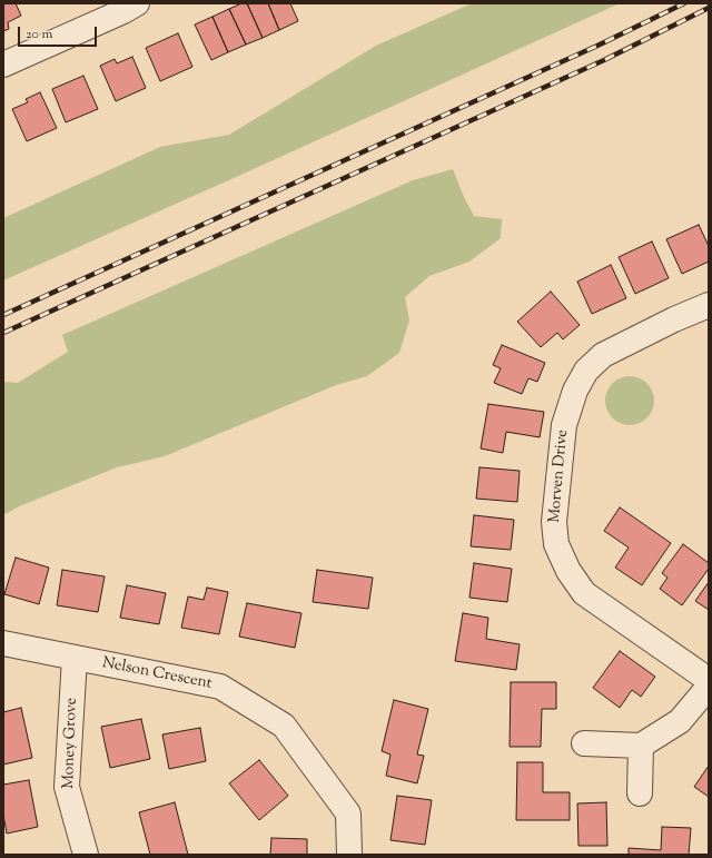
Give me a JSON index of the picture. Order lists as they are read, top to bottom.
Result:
{
  "streets": {
    "street": ["Morven Drive", "Nelson Crescent", "Money Grove"]
  },
  "crossings": [
    ["Nelson Crescent", "Money Grove"]
  ],
  "scale_bar": "20 m"
}
